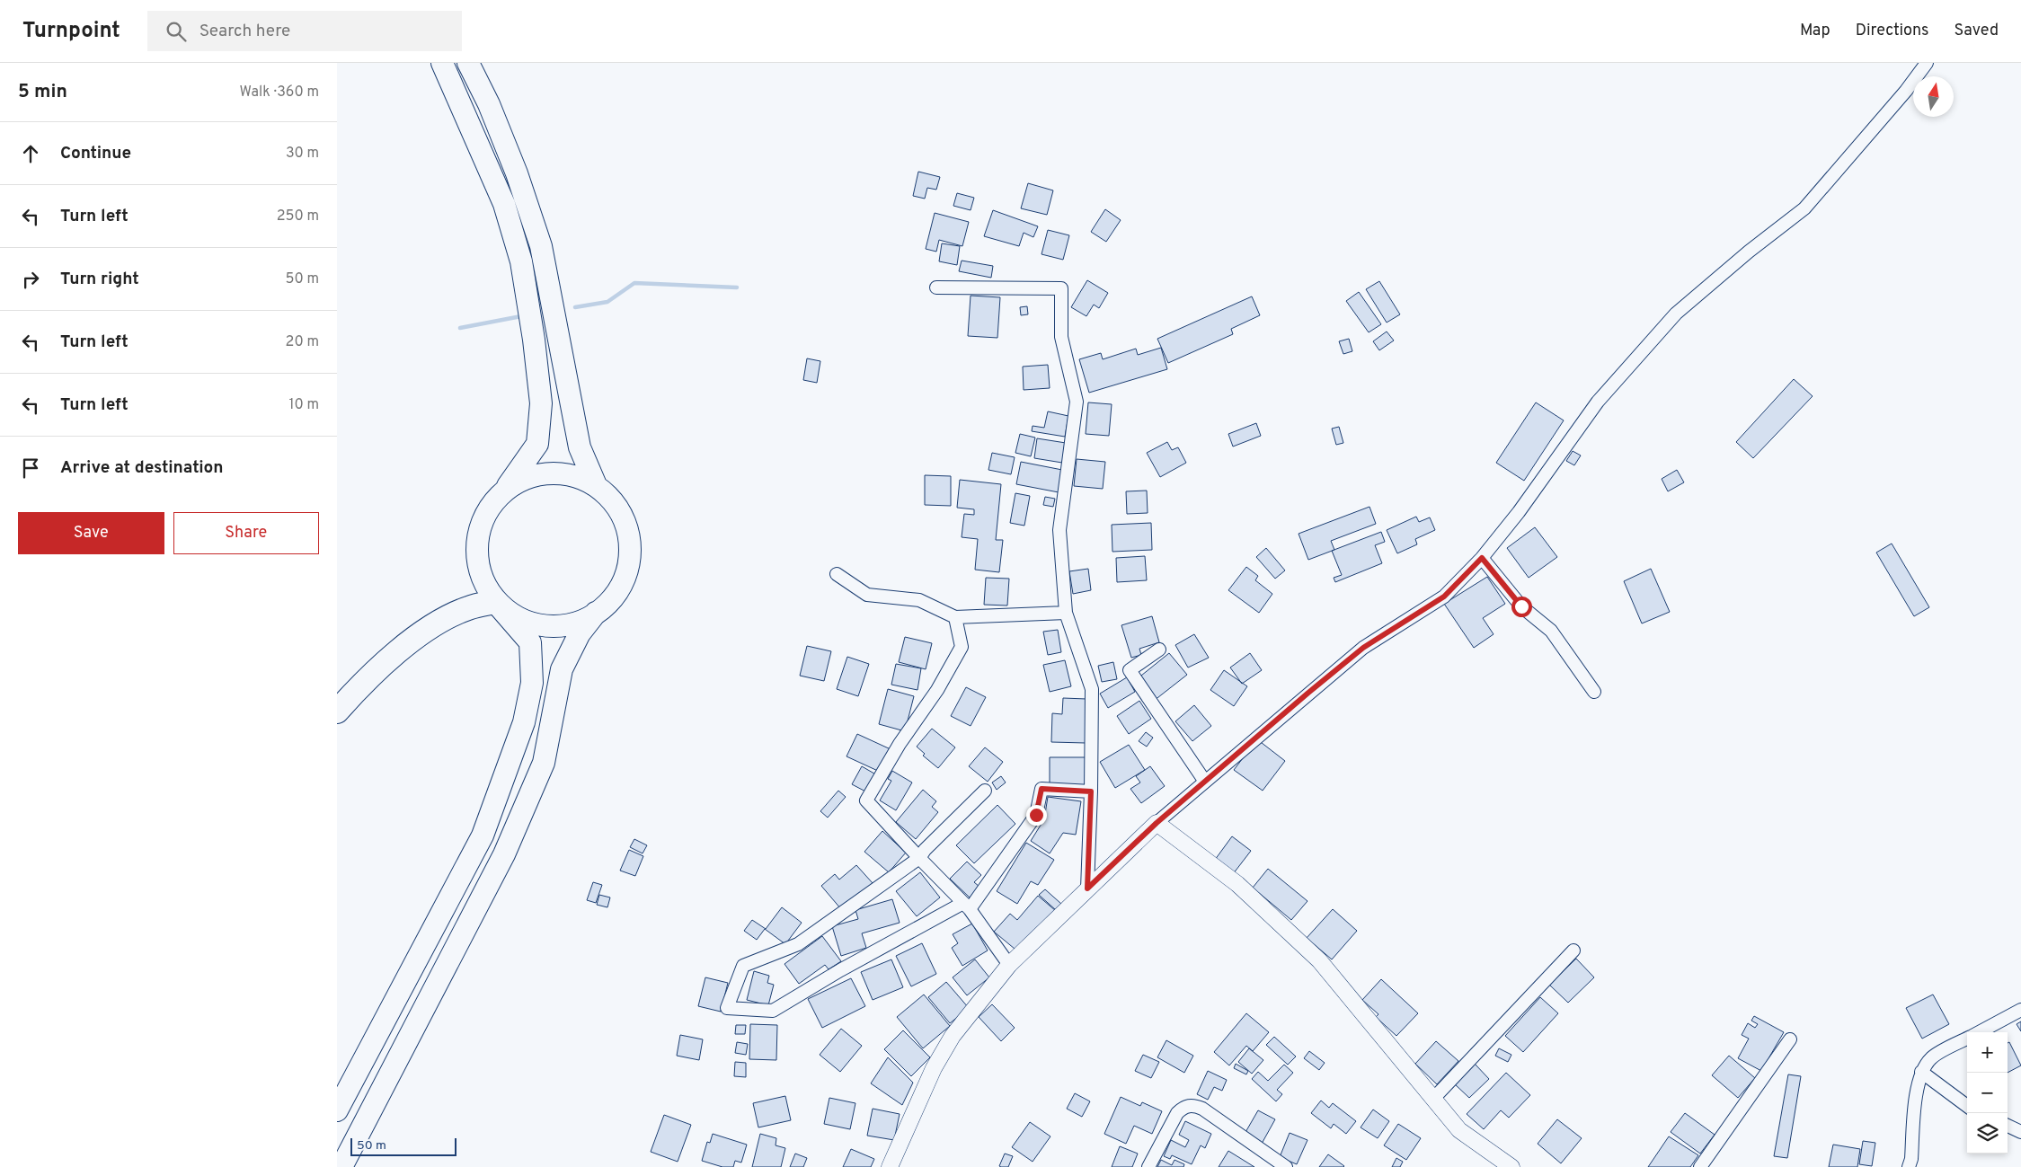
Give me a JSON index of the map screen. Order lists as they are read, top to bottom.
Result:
{
  "scale_bar": "50 m",
  "north": "top",
  "page": {
    "header": "Turnpoint",
    "search": "Search here",
    "nav": ["Map", "Directions", "Saved"],
    "heading": ["5 min", "Walk · 360 m"],
    "list": [
      ["Continue", "30 m"],
      ["Turn left", "250 m"],
      ["Turn right", "50 m"],
      ["Turn left", "20 m"],
      ["Turn left", "10 m"],
      "Arrive at destination"
    ],
    "buttons": ["Save", "Share"],
    "map_buttons": ["+", "−"],
    "scale": "50 m"
  }
}
